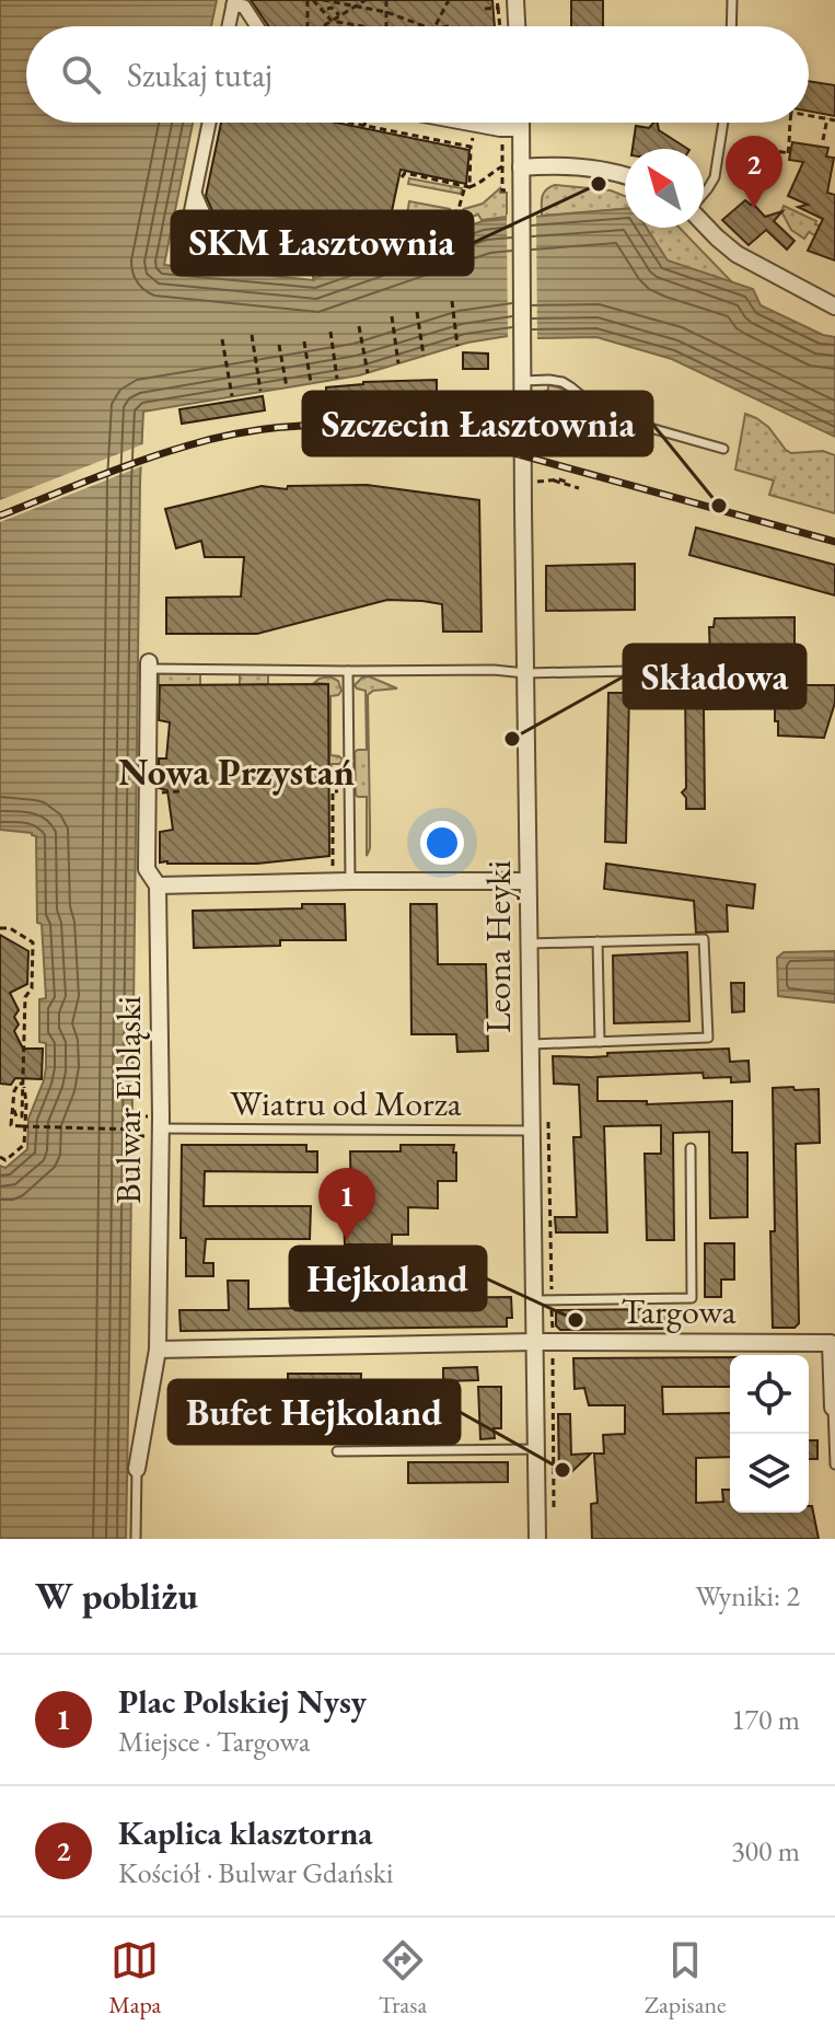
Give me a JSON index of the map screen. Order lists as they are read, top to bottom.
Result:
{
  "streets": {
    "street": ["Leona Heyki", "Bulwar Elbląski", "Targowa"],
    "lane": ["Wiatru od Morza"]
  },
  "crossings": [
    ["Leona Heyki", "Wiatru od Morza"],
    ["Leona Heyki", "Targowa"],
    ["Bulwar Elbląski", "Wiatru od Morza"],
    ["Bulwar Elbląski", "Targowa"]
  ],
  "districts": ["Nowa Przystań"],
  "places": [
    "SKM Łasztownia",
    "Szczecin Łasztownia",
    "Składowa",
    "Hejkoland",
    "Bufet Hejkoland"
  ],
  "north": "top left",
  "page": {
    "search": "Szukaj tutaj",
    "pins": ["2", "1"],
    "heading": ["W pobliżu", "Wyniki: 2"],
    "list": [
      {
        "mark": "1",
        "name": "Plac Polskiej Nysy",
        "note": "Miejsce · Targowa",
        "value": "170 m"
      },
      {
        "mark": "2",
        "name": "Kaplica klasztorna",
        "note": "Kościół · Bulwar Gdański",
        "value": "300 m"
      }
    ],
    "nav": ["Mapa", "Trasa", "Zapisane"]
  }
}
